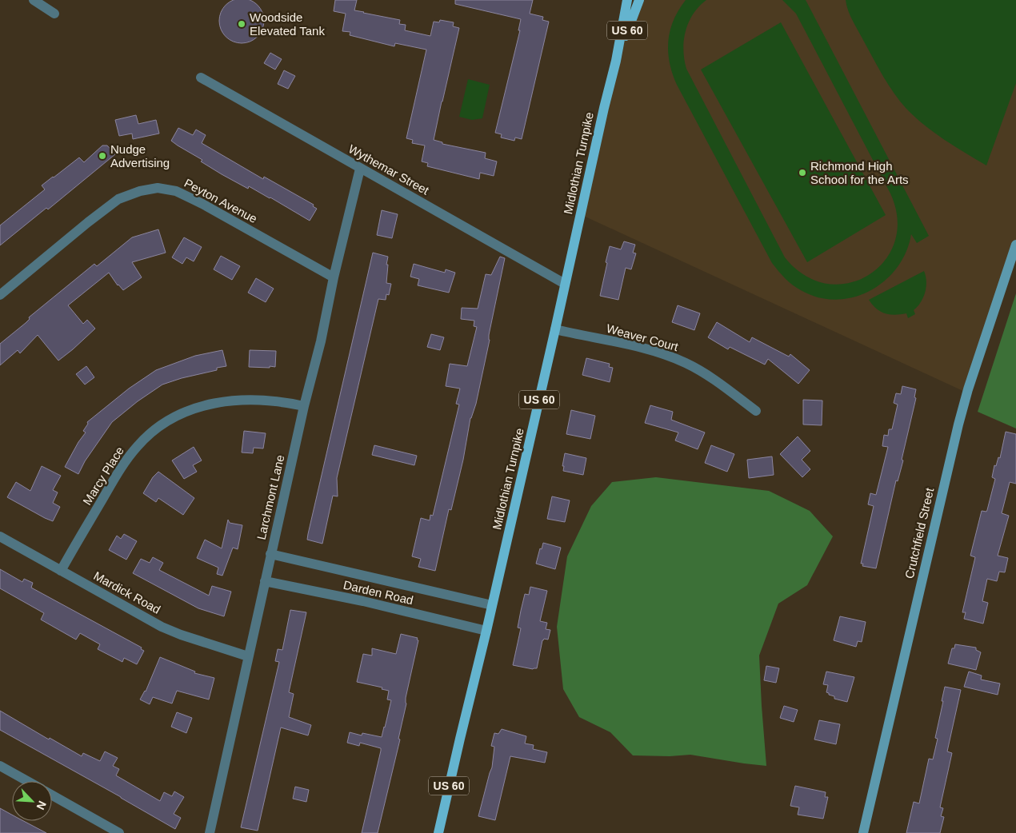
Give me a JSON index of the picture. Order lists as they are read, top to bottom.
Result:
{
  "streets": {
    "main road": ["US 60", "Midlothian Turnpike"],
    "street": [
      "Wythemar Street",
      "Peyton Avenue",
      "Weaver Court",
      "Marcy Place",
      "Larchmont Lane",
      "Crutchfield Street",
      "Mardick Road",
      "Darden Road"
    ]
  },
  "crossings": [
    ["Midlothian Turnpike", "Wythemar Street"],
    ["Midlothian Turnpike", "Weaver Court"],
    ["Midlothian Turnpike", "Darden Road"],
    ["Wythemar Street", "Larchmont Lane"],
    ["Peyton Avenue", "Larchmont Lane"],
    ["Marcy Place", "Larchmont Lane"],
    ["Marcy Place", "Mardick Road"],
    ["Larchmont Lane", "Mardick Road"],
    ["Larchmont Lane", "Darden Road"]
  ],
  "places": ["Woodside Elevated Tank", "Nudge Advertising", "Richmond High School for the Arts"],
  "north": "bottom right"
}
